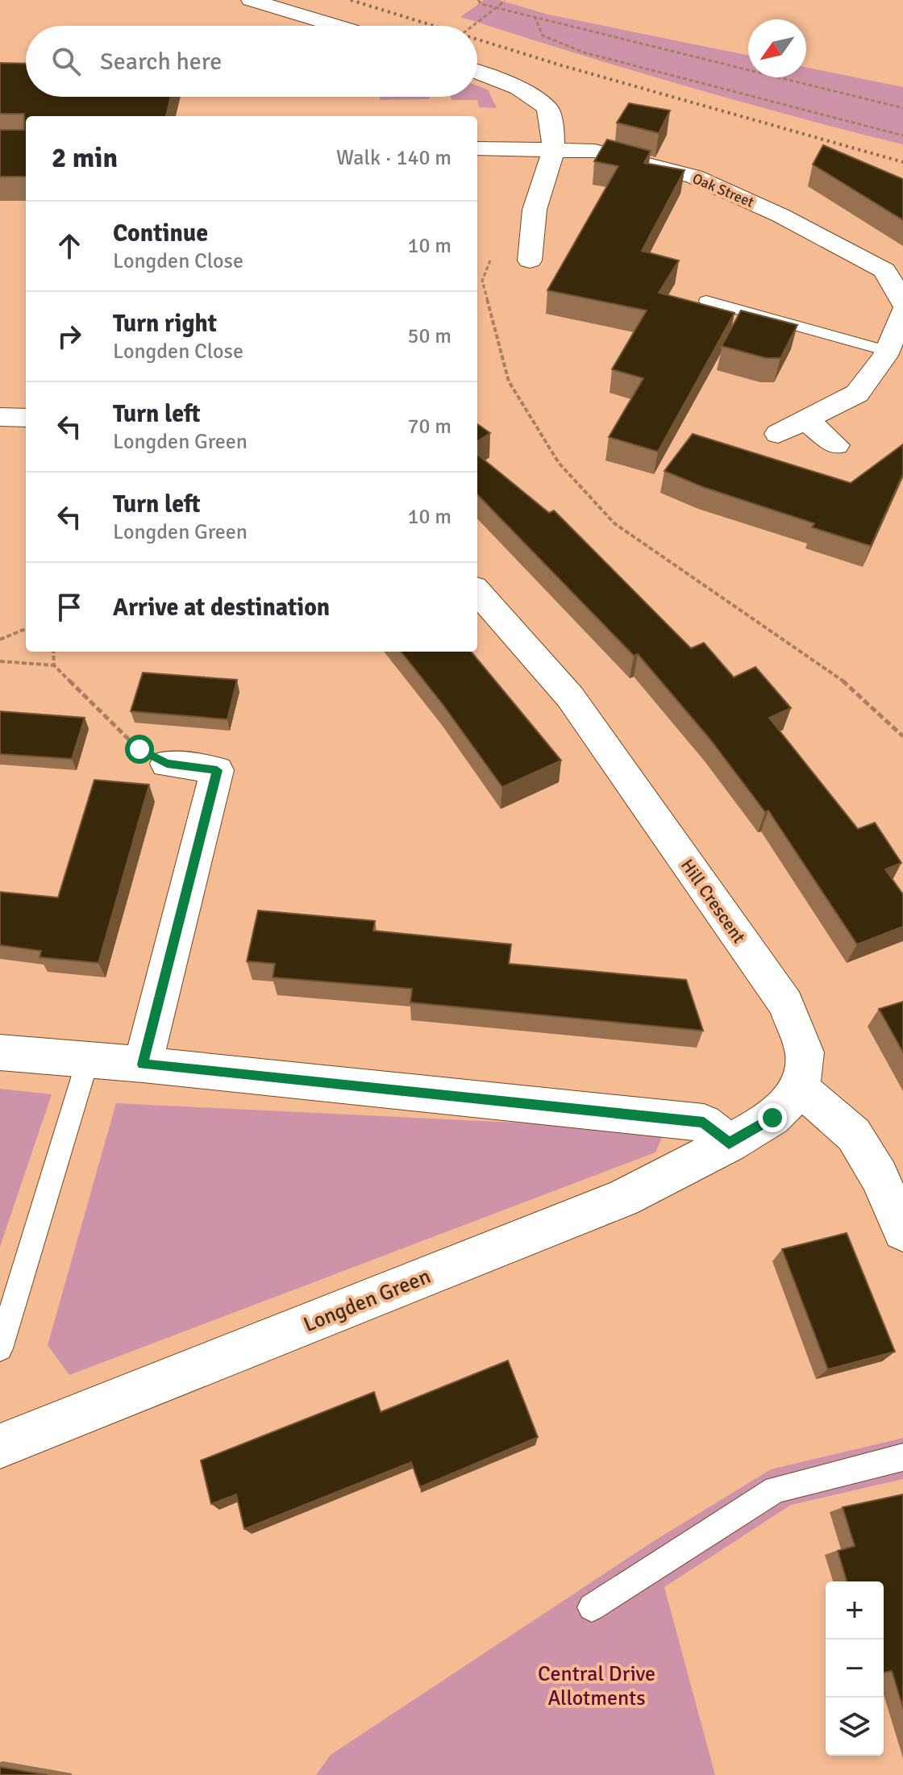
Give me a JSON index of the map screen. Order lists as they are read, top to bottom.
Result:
{
  "streets": {
    "street": ["Oak Street", "Hill Crescent", "Longden Green"]
  },
  "crossings": [
    ["Hill Crescent", "Longden Green"]
  ],
  "parks": ["Central Drive Allotments"],
  "north": "bottom left",
  "page": {
    "search": "Search here",
    "heading": ["2 min", "Walk · 140 m"],
    "list": [
      ["Continue", "Longden Close", "10 m"],
      ["Turn right", "Longden Close", "50 m"],
      ["Turn left", "Longden Green", "70 m"],
      ["Turn left", "Longden Green", "10 m"],
      "Arrive at destination"
    ],
    "map_buttons": ["+", "−"]
  }
}
